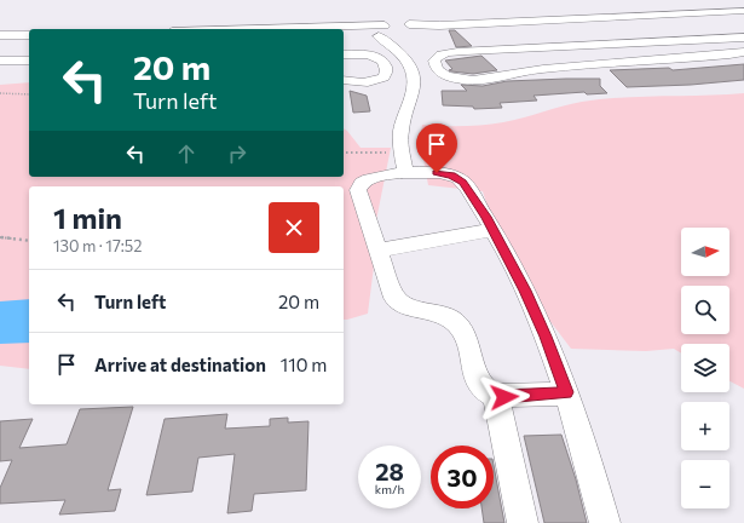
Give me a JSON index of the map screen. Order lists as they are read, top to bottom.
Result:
{
  "north": "right",
  "page": {
    "turn": ["20 m", "Turn left"],
    "heading": ["1 min", "130 m · 17:52"],
    "map_buttons": ["+", "−"],
    "list": [
      {
        "name": "Turn left",
        "value": "20 m"
      },
      {
        "name": "Arrive at destination",
        "value": "110 m"
      }
    ],
    "speed": "28 km/h",
    "limit": "30"
  }
}
